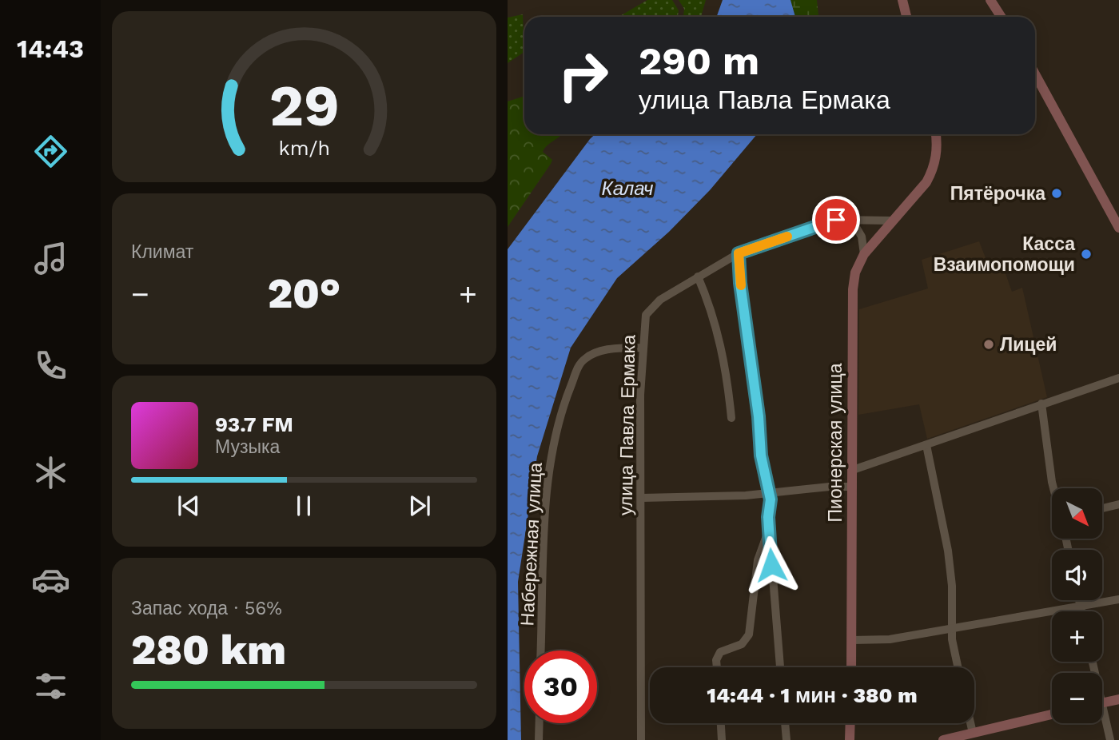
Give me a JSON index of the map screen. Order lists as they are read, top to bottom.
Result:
{
  "streets": {
    "street": ["улица Павла Ермака", "Пионерская улица", "Набережная улица"]
  },
  "crossings": [
    ["улица Павла Ермака", "Пионерская улица"],
    ["улица Павла Ермака", "Набережная улица"]
  ],
  "water": ["Калач"],
  "places": ["Пятёрочка", "Касса Взаимопомощи", "Лицей"],
  "north": "bottom right",
  "page": {
    "tabs": "14:43",
    "turn": ["290 m", "улица Павла Ермака"],
    "tile": [
      "Климат",
      ["Запас хода · 56%", "280 km"]
    ],
    "heat": ["−", "20°", "+"],
    "song": ["93.7 FM", "Музыка"],
    "map_buttons": ["+", "−"],
    "limit": "30",
    "trip": "14:44 · 1 мин · 380 m",
    "gauge": ["29", "km/h"]
  }
}
